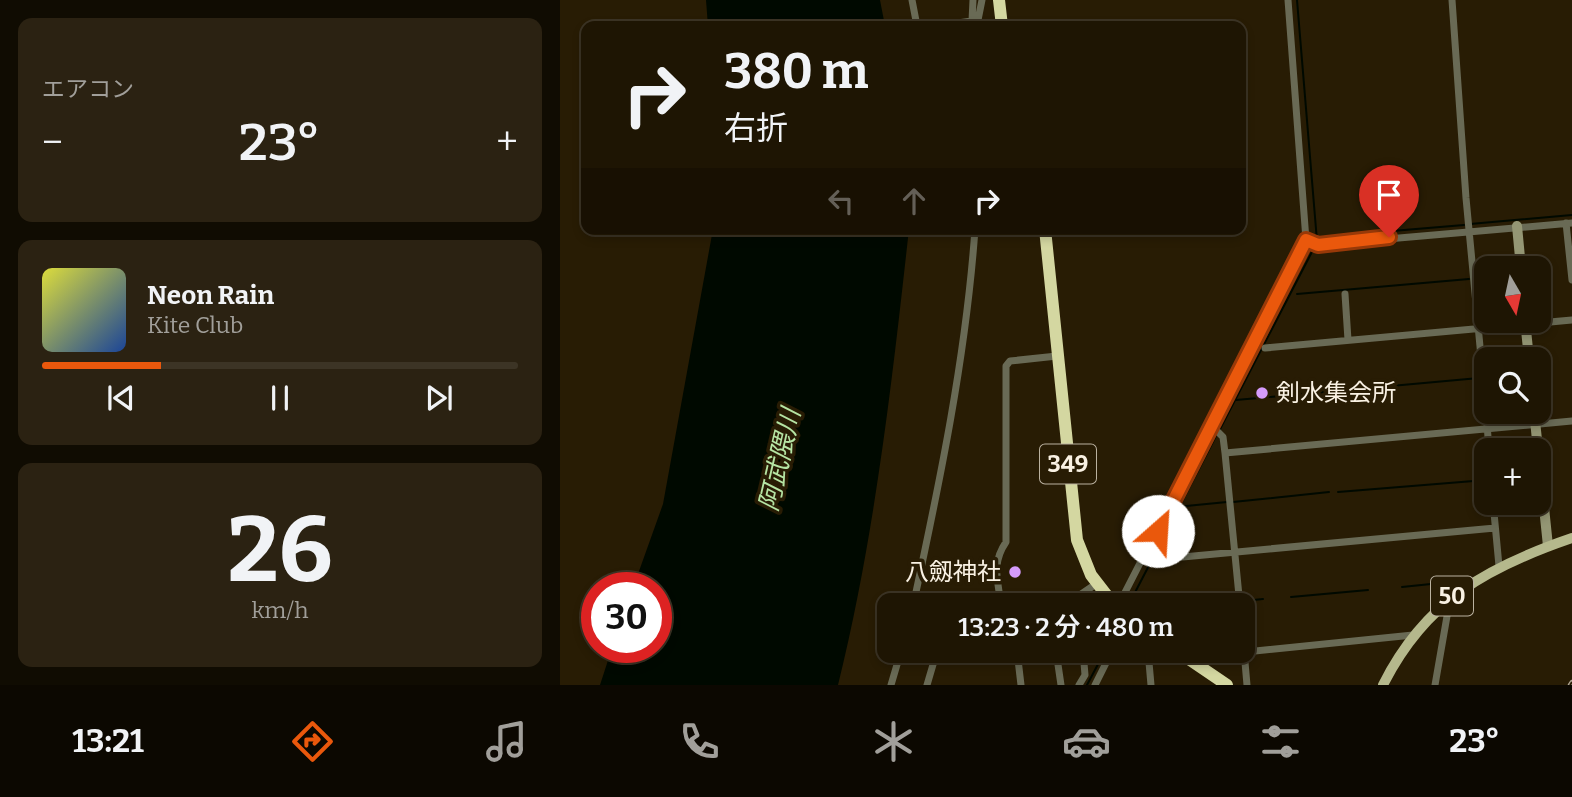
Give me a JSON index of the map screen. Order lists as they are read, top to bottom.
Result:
{
  "streets": {
    "highway": ["349"],
    "main road": ["50"]
  },
  "water": ["阿武隈川"],
  "places": ["剣水集会所", "八劔神社"],
  "north": "bottom",
  "page": {
    "tile": [
      "エアコン",
      ["26", "km/h"]
    ],
    "turn": ["380 m", "右折"],
    "heat": ["−", "23°", "+"],
    "map_buttons": "+",
    "song": ["Neon Rain", "Kite Club"],
    "limit": "30",
    "trip": "13:23 · 2 分 · 480 m",
    "tabs": ["13:21", "23°"]
  }
}
